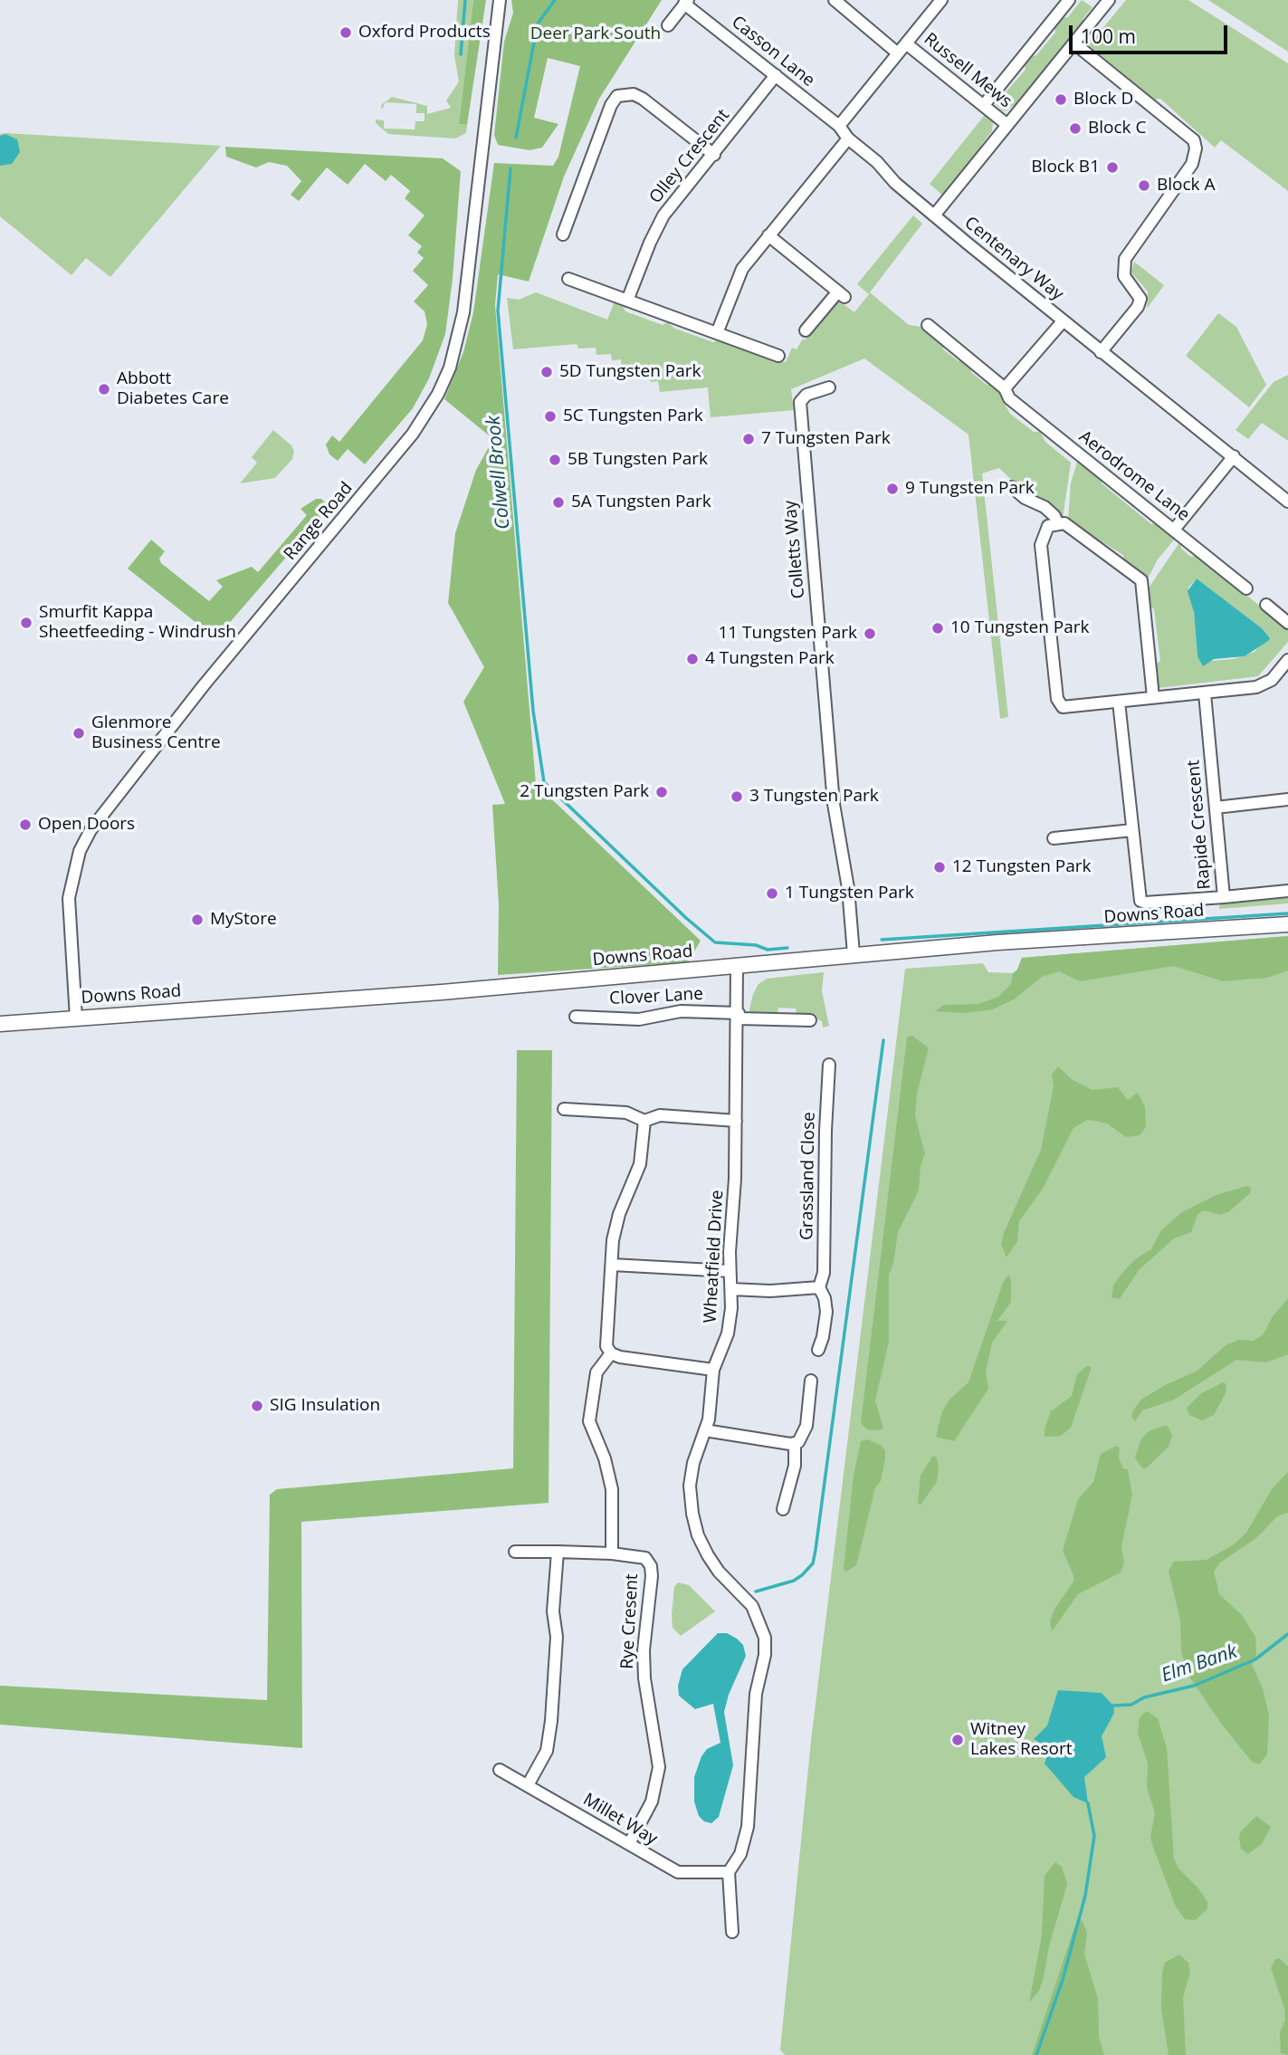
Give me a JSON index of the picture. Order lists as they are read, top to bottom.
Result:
{
  "streets": {
    "street": [
      "Casson Lane",
      "Russell Mews",
      "Olley Crescent",
      "Centenary Way",
      "Aerodrome Lane",
      "Range Road",
      "Colletts Way",
      "Rapide Crescent",
      "Downs Road",
      "Clover Lane",
      "Grassland Close",
      "Wheatfield Drive",
      "Rye Cresent",
      "Millet Way"
    ]
  },
  "crossings": [
    ["Casson Lane", "Olley Crescent"],
    ["Casson Lane", "Centenary Way"],
    ["Range Road", "Downs Road"],
    ["Colletts Way", "Downs Road"],
    ["Downs Road", "Wheatfield Drive"],
    ["Clover Lane", "Wheatfield Drive"],
    ["Wheatfield Drive", "Millet Way"],
    ["Rye Cresent", "Millet Way"]
  ],
  "water": ["Colwell Brook", "Elm Bank"],
  "parks": ["Deer Park South"],
  "places": [
    "Oxford Products",
    "Block D",
    "Block C",
    "Block B1",
    "Block A",
    "5D Tungsten Park",
    "Abbott Diabetes Care",
    "5C Tungsten Park",
    "7 Tungsten Park",
    "5B Tungsten Park",
    "9 Tungsten Park",
    "5A Tungsten Park",
    "Smurfit Kappa Sheetfeeding - Windrush",
    "10 Tungsten Park",
    "11 Tungsten Park",
    "4 Tungsten Park",
    "Glenmore Business Centre",
    "2 Tungsten Park",
    "3 Tungsten Park",
    "Open Doors",
    "12 Tungsten Park",
    "1 Tungsten Park",
    "MyStore",
    "SIG Insulation",
    "Witney Lakes Resort"
  ],
  "scale_bar": "100 m"
}
